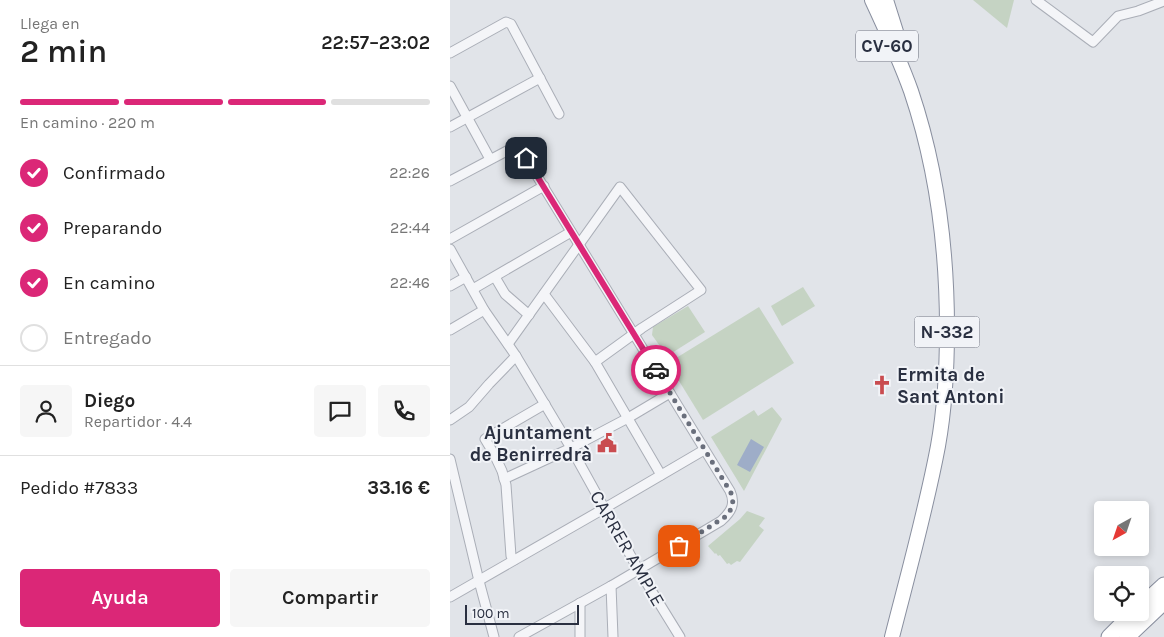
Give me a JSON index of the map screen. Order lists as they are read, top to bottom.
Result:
{
  "streets": {
    "highway": ["CV-60", "N-332"],
    "street": ["CARRER AMPLE"]
  },
  "crossings": [
    ["CV-60", "N-332"]
  ],
  "places": {
    "church": ["Ermita de Sant Antoni"],
    "public building": ["Ajuntament de Benirredrà"]
  },
  "scale_bar": "100 m",
  "north": "bottom left",
  "page": {
    "heading": ["2 min", "Llega en", "22:57–23:02"],
    "panel": [
      "Diego",
      "Repartidor · 4.4",
      "Pedido #7833",
      "33.16 €"
    ],
    "bar": "En camino · 220 m",
    "list": [
      ["Confirmado", "22:26"],
      ["Preparando", "22:44"],
      ["En camino", "22:46"],
      "Entregado"
    ],
    "buttons": ["Ayuda", "Compartir"],
    "scale": "100 m"
  }
}
